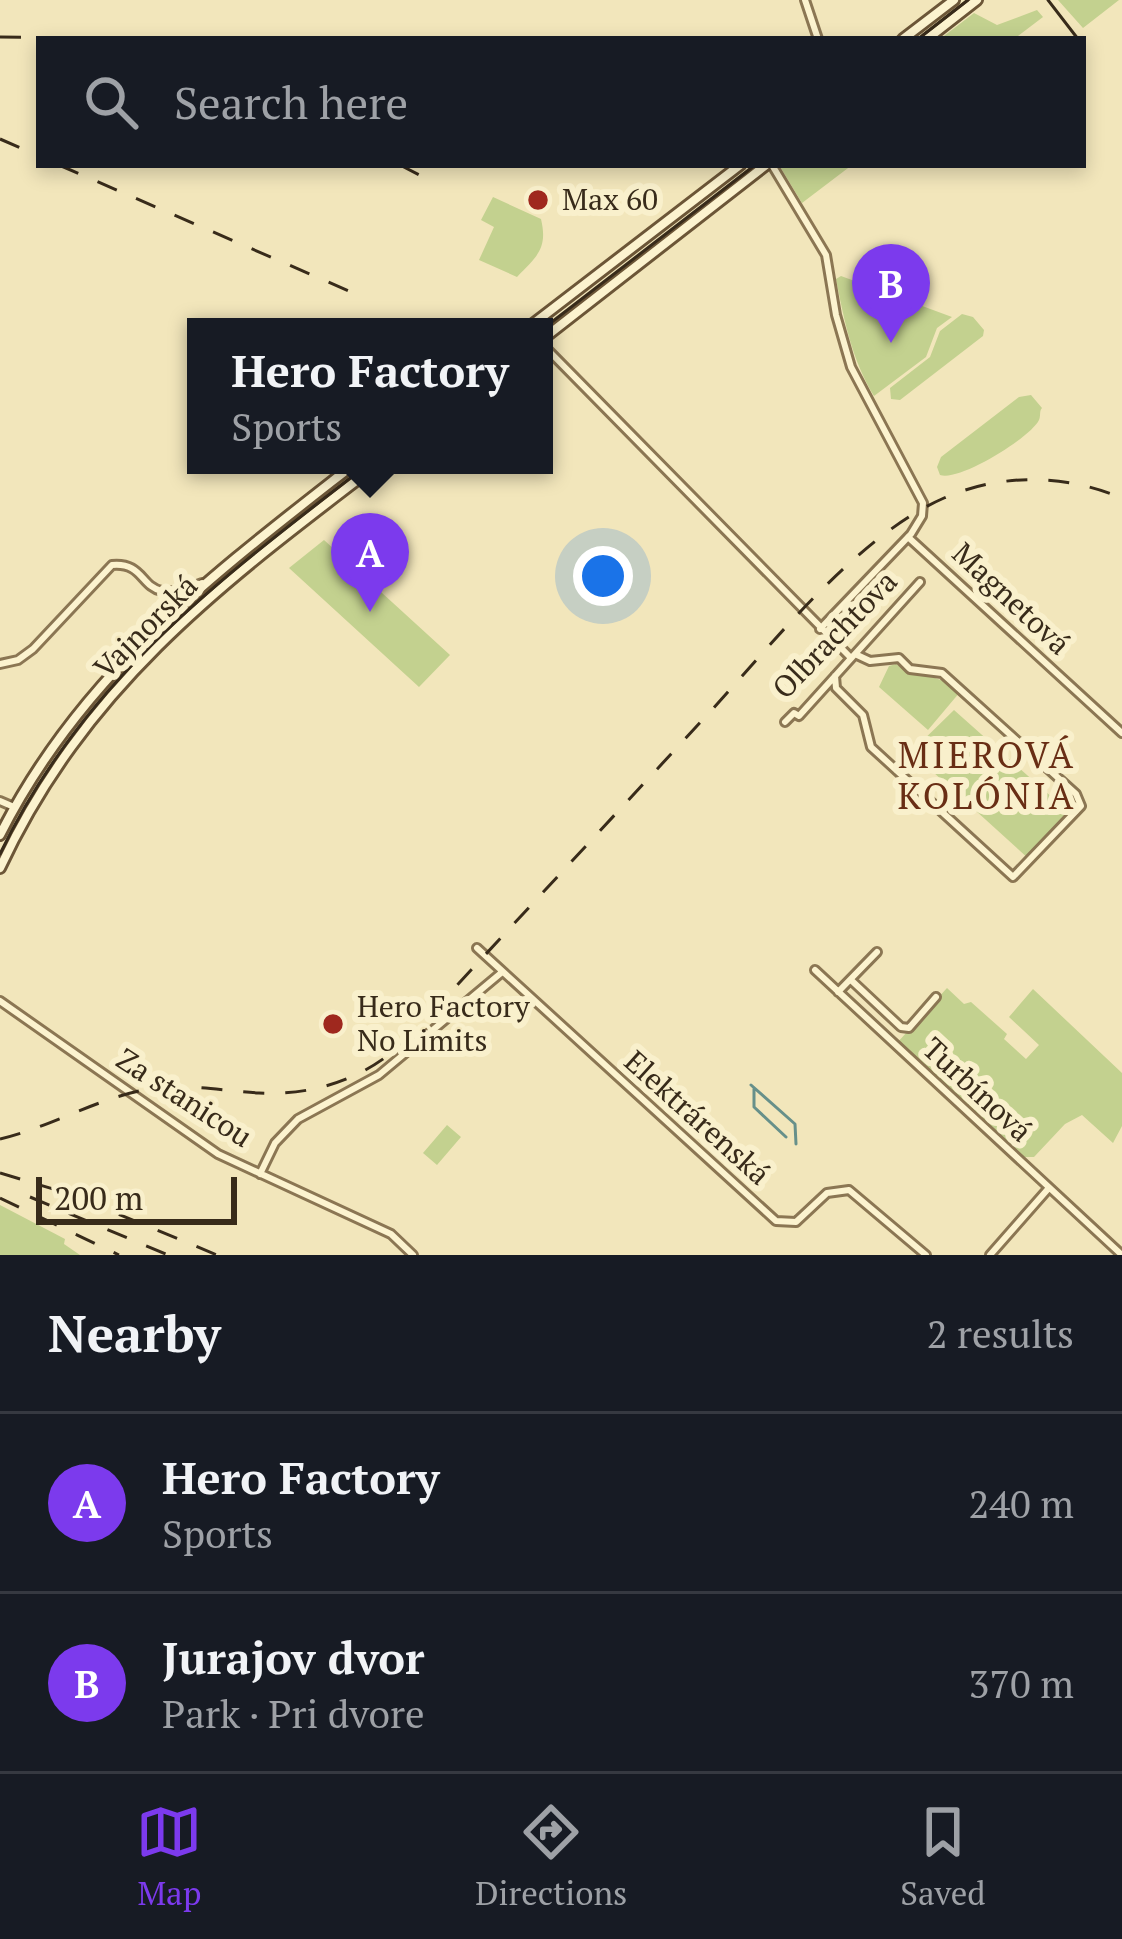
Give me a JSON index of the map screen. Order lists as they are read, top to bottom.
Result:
{
  "streets": {
    "main road": ["Vajnorská"],
    "street": [
      "Magnetová",
      "Olbrachtova",
      "Turbínová",
      "Za stanicou",
      "Elektrárenská"
    ]
  },
  "districts": ["MIEROVÁ KOLÓNIA"],
  "places": ["Max 60", "Hero Factory No Limits"],
  "scale_bar": "200 m",
  "page": {
    "search": "Search here",
    "pins": ["B", "A"],
    "popup": ["Hero Factory", "Sports"],
    "scale": "200 m",
    "heading": ["Nearby", "2 results"],
    "list": [
      {
        "mark": "A",
        "name": "Hero Factory",
        "note": "Sports",
        "value": "240 m"
      },
      {
        "mark": "B",
        "name": "Jurajov dvor",
        "note": "Park · Pri dvore",
        "value": "370 m"
      }
    ],
    "nav": ["Map", "Directions", "Saved"]
  }
}
